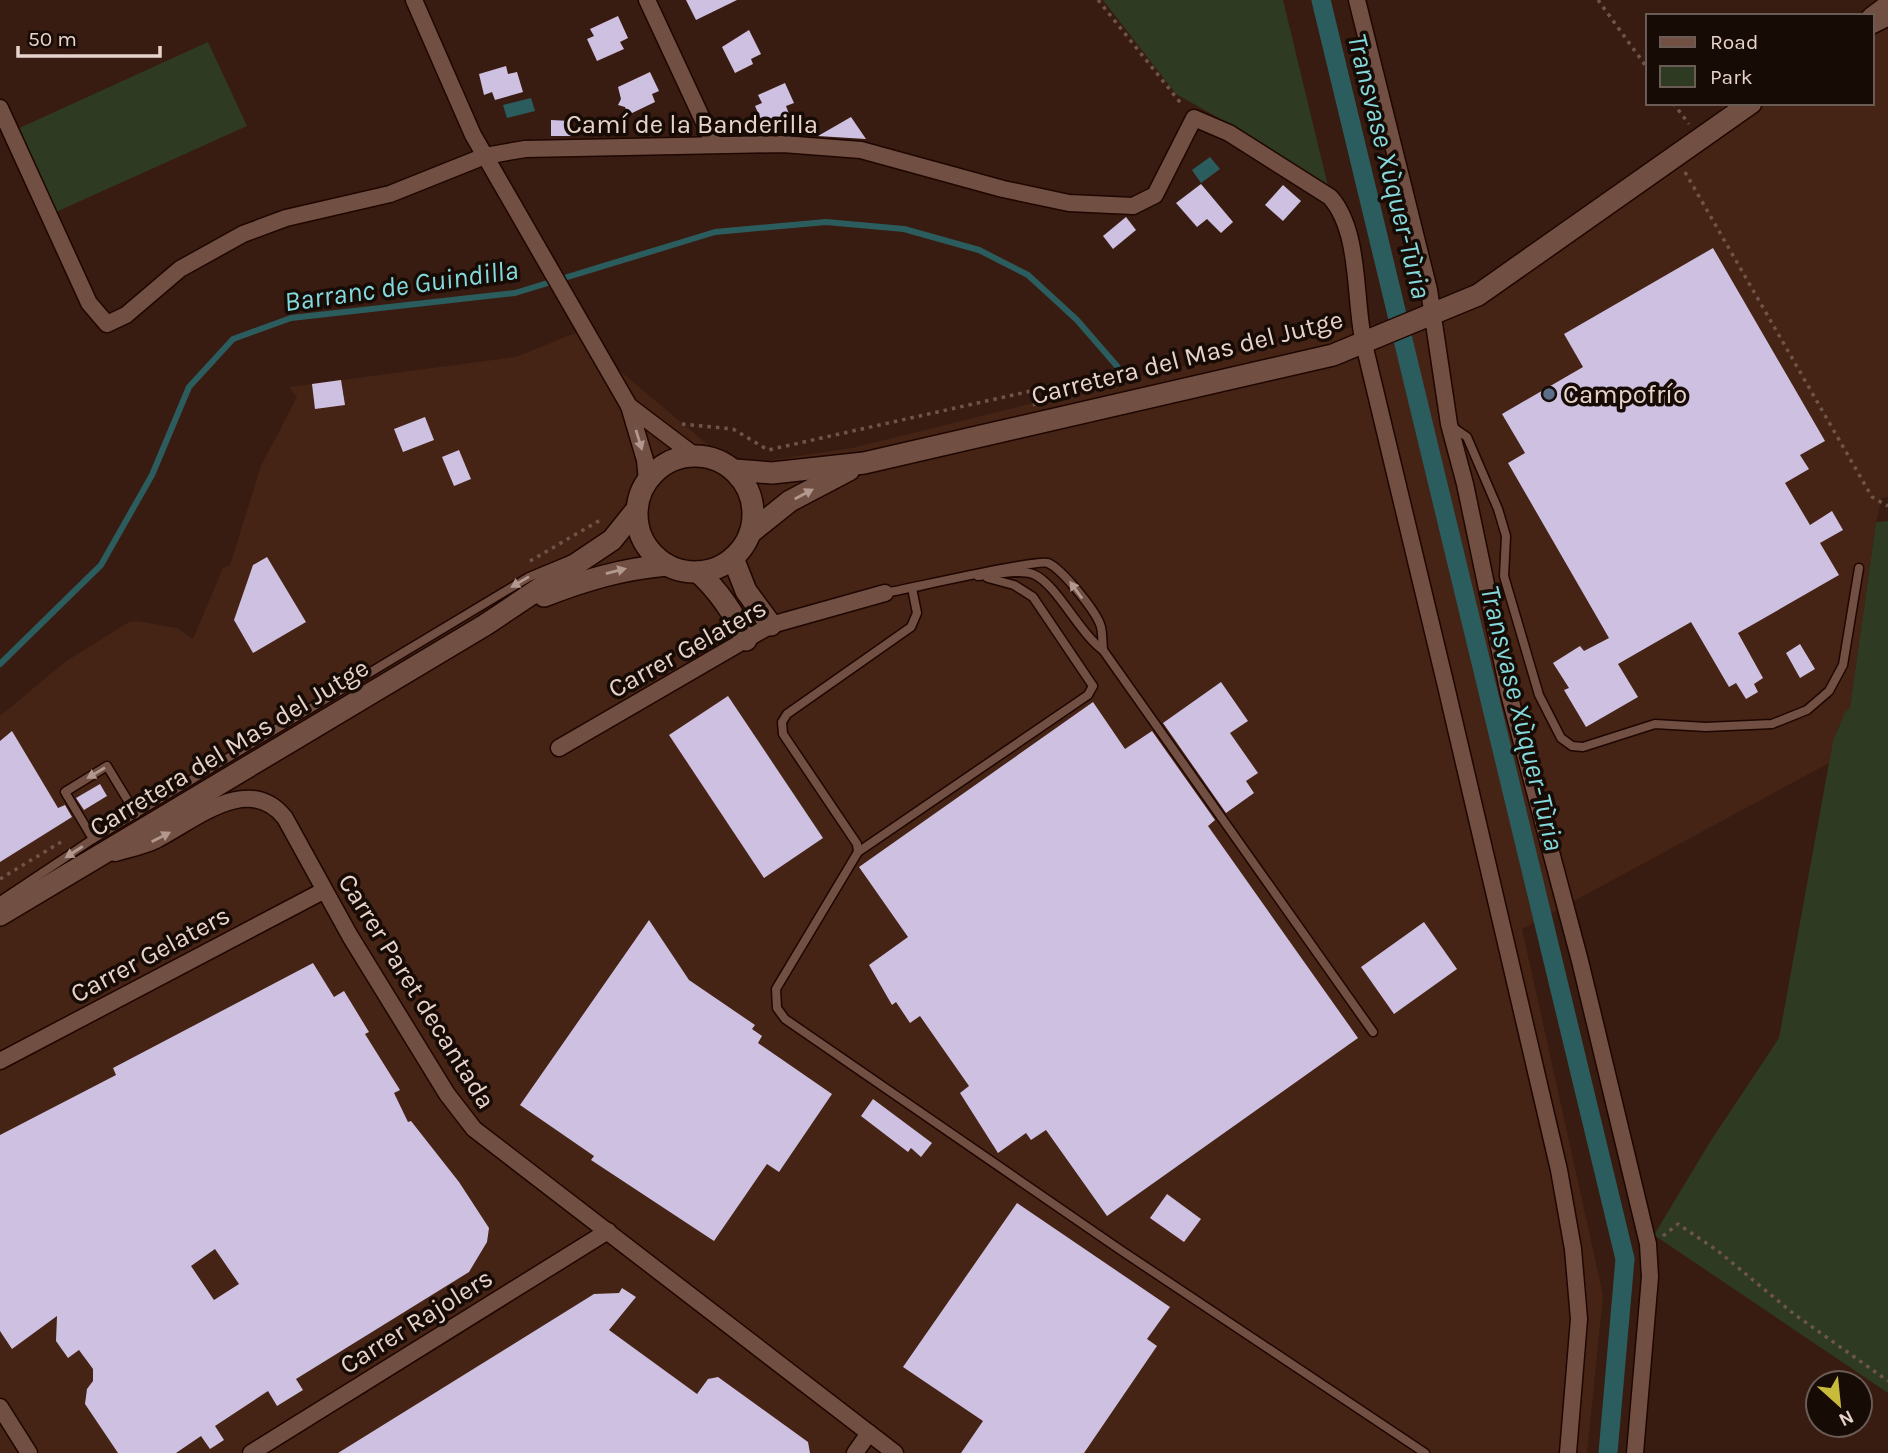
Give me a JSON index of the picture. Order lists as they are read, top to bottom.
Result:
{
  "streets": {
    "street": [
      "Camí de la Banderilla",
      "Carretera del Mas del Jutge",
      "Carrer Gelaters",
      "Carrer Paret decantada",
      "Carrer Rajolers"
    ]
  },
  "crossings": [
    ["Carretera del Mas del Jutge", "Carrer Paret decantada"],
    ["Carrer Gelaters", "Carrer Paret decantada"],
    ["Carrer Paret decantada", "Carrer Rajolers"]
  ],
  "water": ["Transvase Xùquer-Tùria", "Barranc de Guindilla"],
  "places": ["Campofrío"],
  "legend": ["Road", "Park"],
  "scale_bar": "50 m",
  "north": "bottom right"
}
